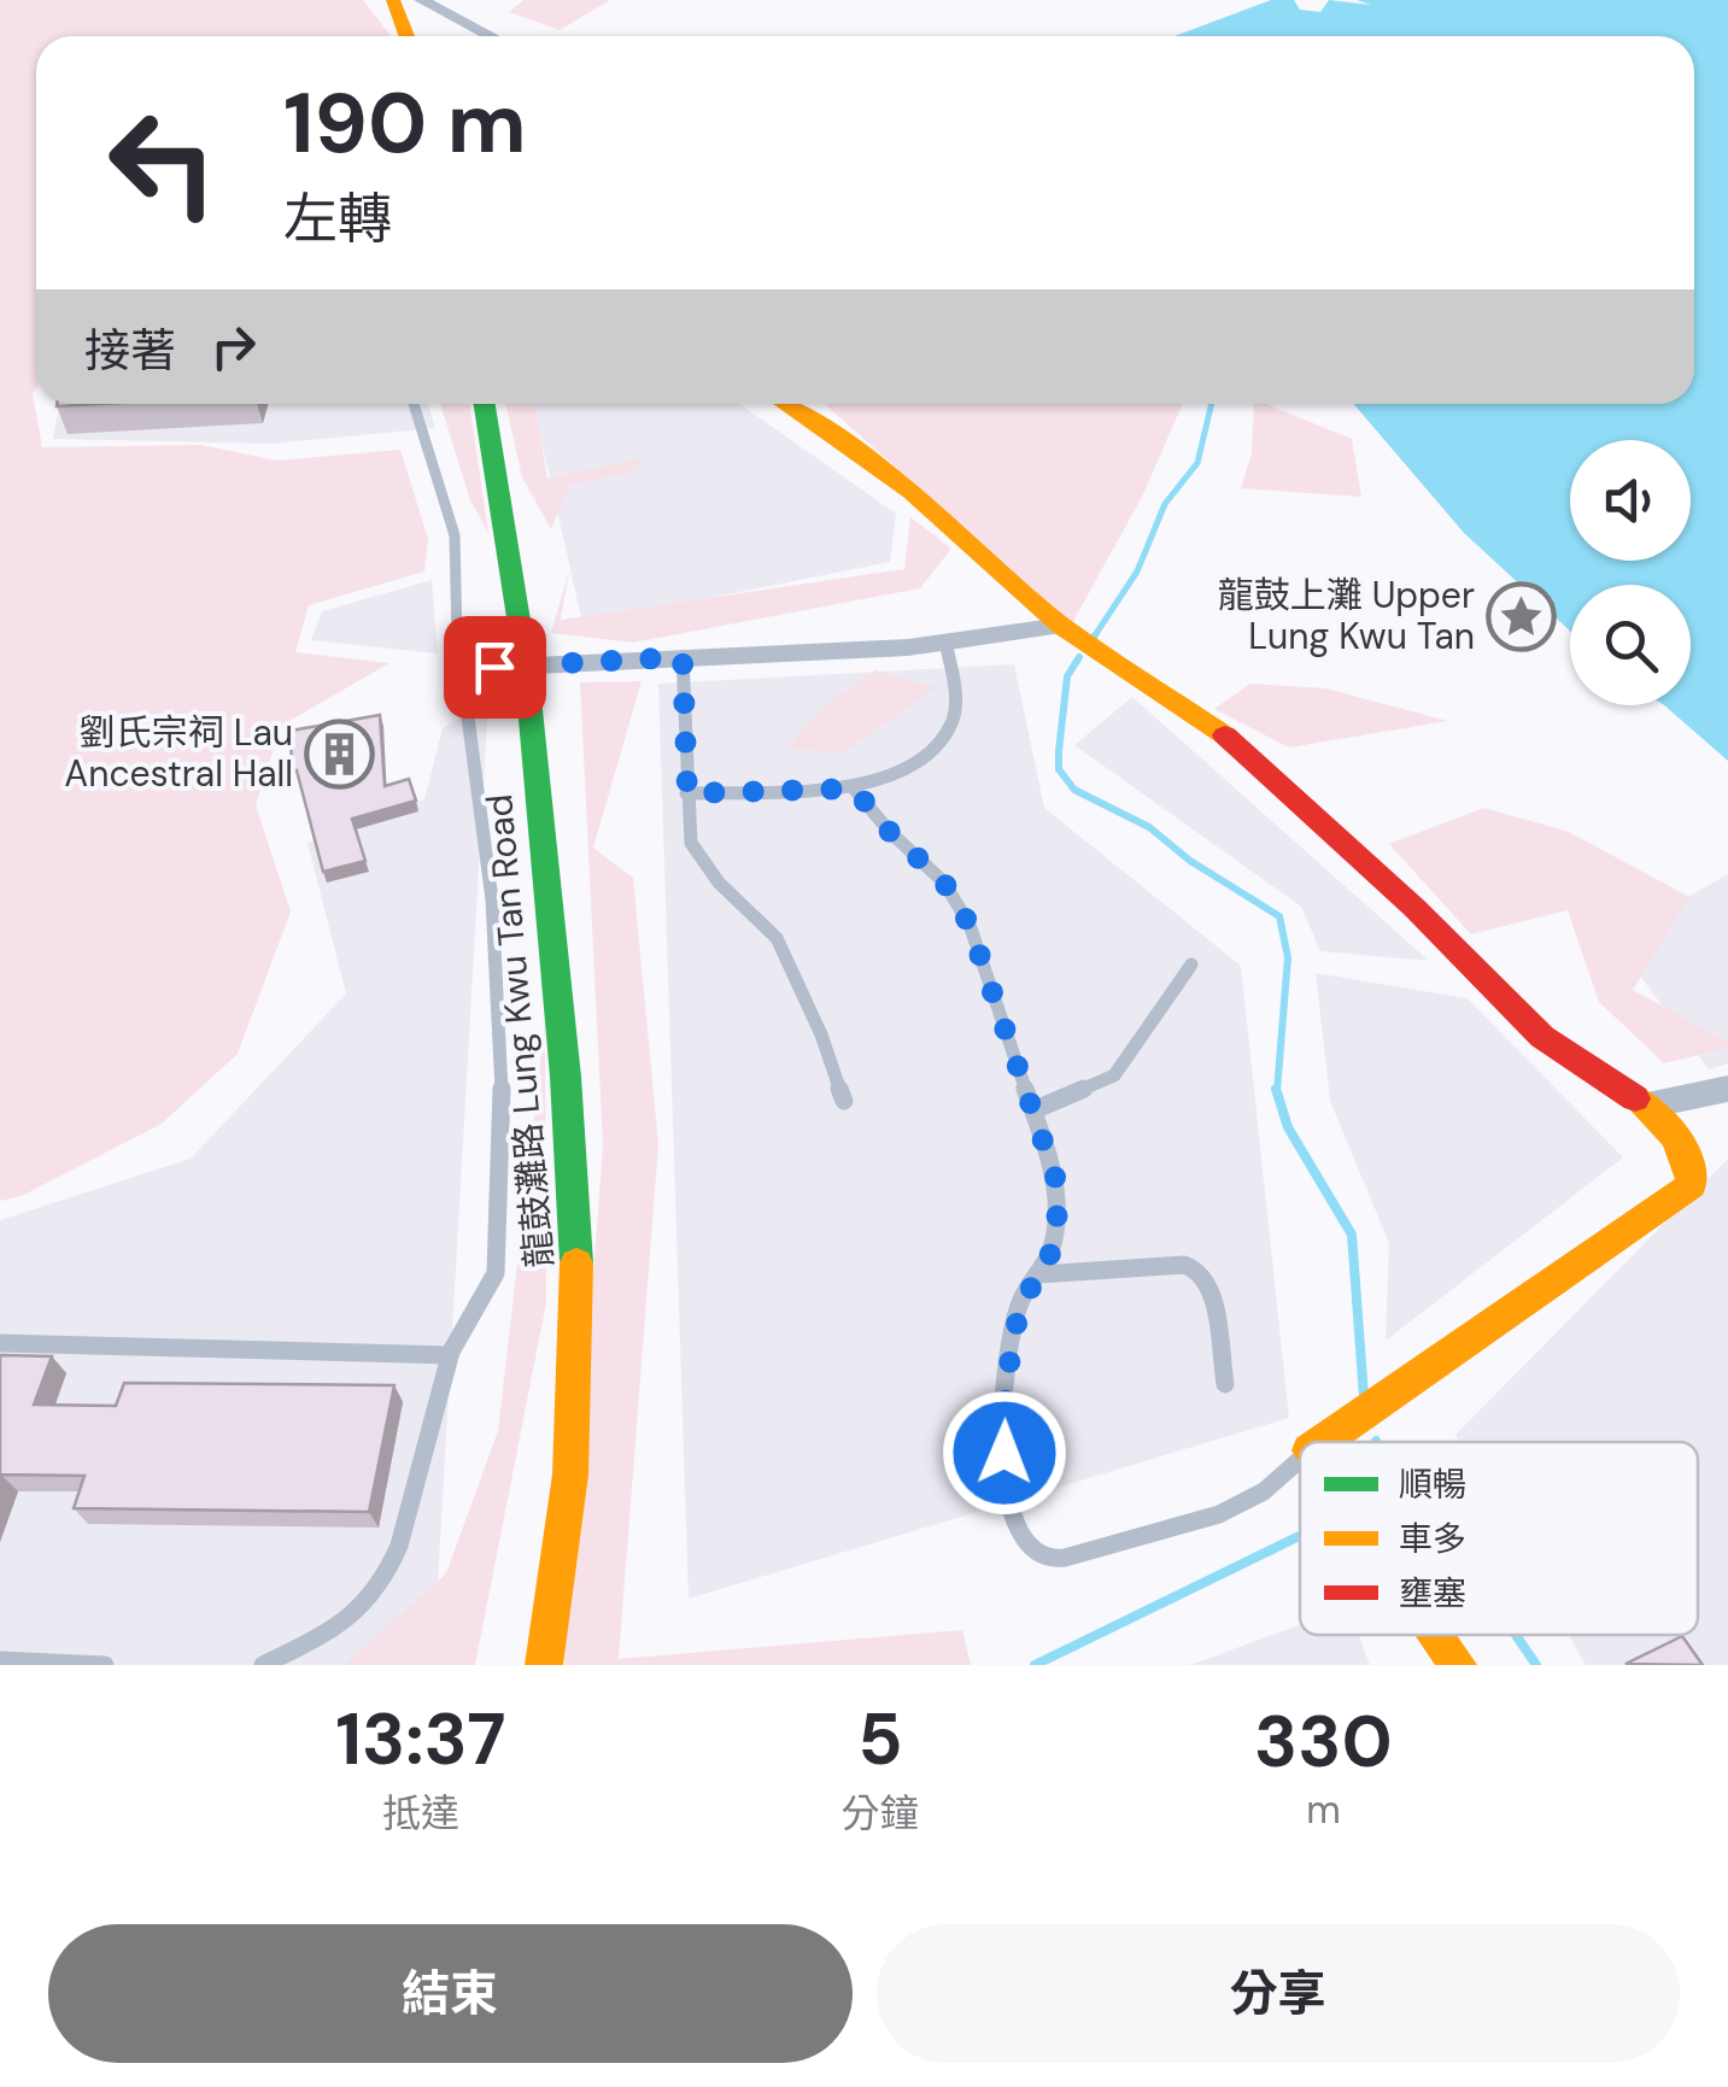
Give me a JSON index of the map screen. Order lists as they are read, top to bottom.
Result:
{
  "streets": {
    "street": ["龍鼓灘路 Lung Kwu Tan Road"]
  },
  "places": {
    "place": ["龍鼓上灘 Upper Lung Kwu Tan"],
    "building": ["劉氏宗祠 Lau Ancestral Hall"]
  },
  "legend": ["順暢", "車多", "壅塞"],
  "page": {
    "turn": ["190 m", "左轉"],
    "then": "接著",
    "eta": [
      "13:37",
      "抵達",
      "5",
      "分鐘",
      "330",
      "m"
    ],
    "buttons": ["結束", "分享"]
  }
}
